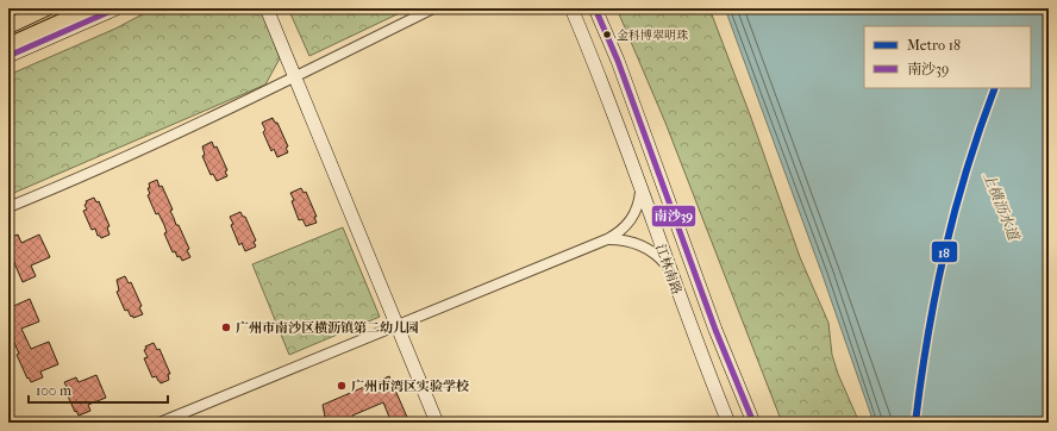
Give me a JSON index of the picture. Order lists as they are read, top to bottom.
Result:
{
  "streets": {
    "main road": ["江林南路"]
  },
  "water": ["上横沥水道"],
  "places": ["金科博翠明珠", "广州市南沙区横沥镇第二幼儿园", "广州市湾区实验学校"],
  "lines": ["transit line 南沙39", "metro line 18"],
  "legend": ["Metro 18", "南沙39"],
  "scale_bar": "100 m"
}
